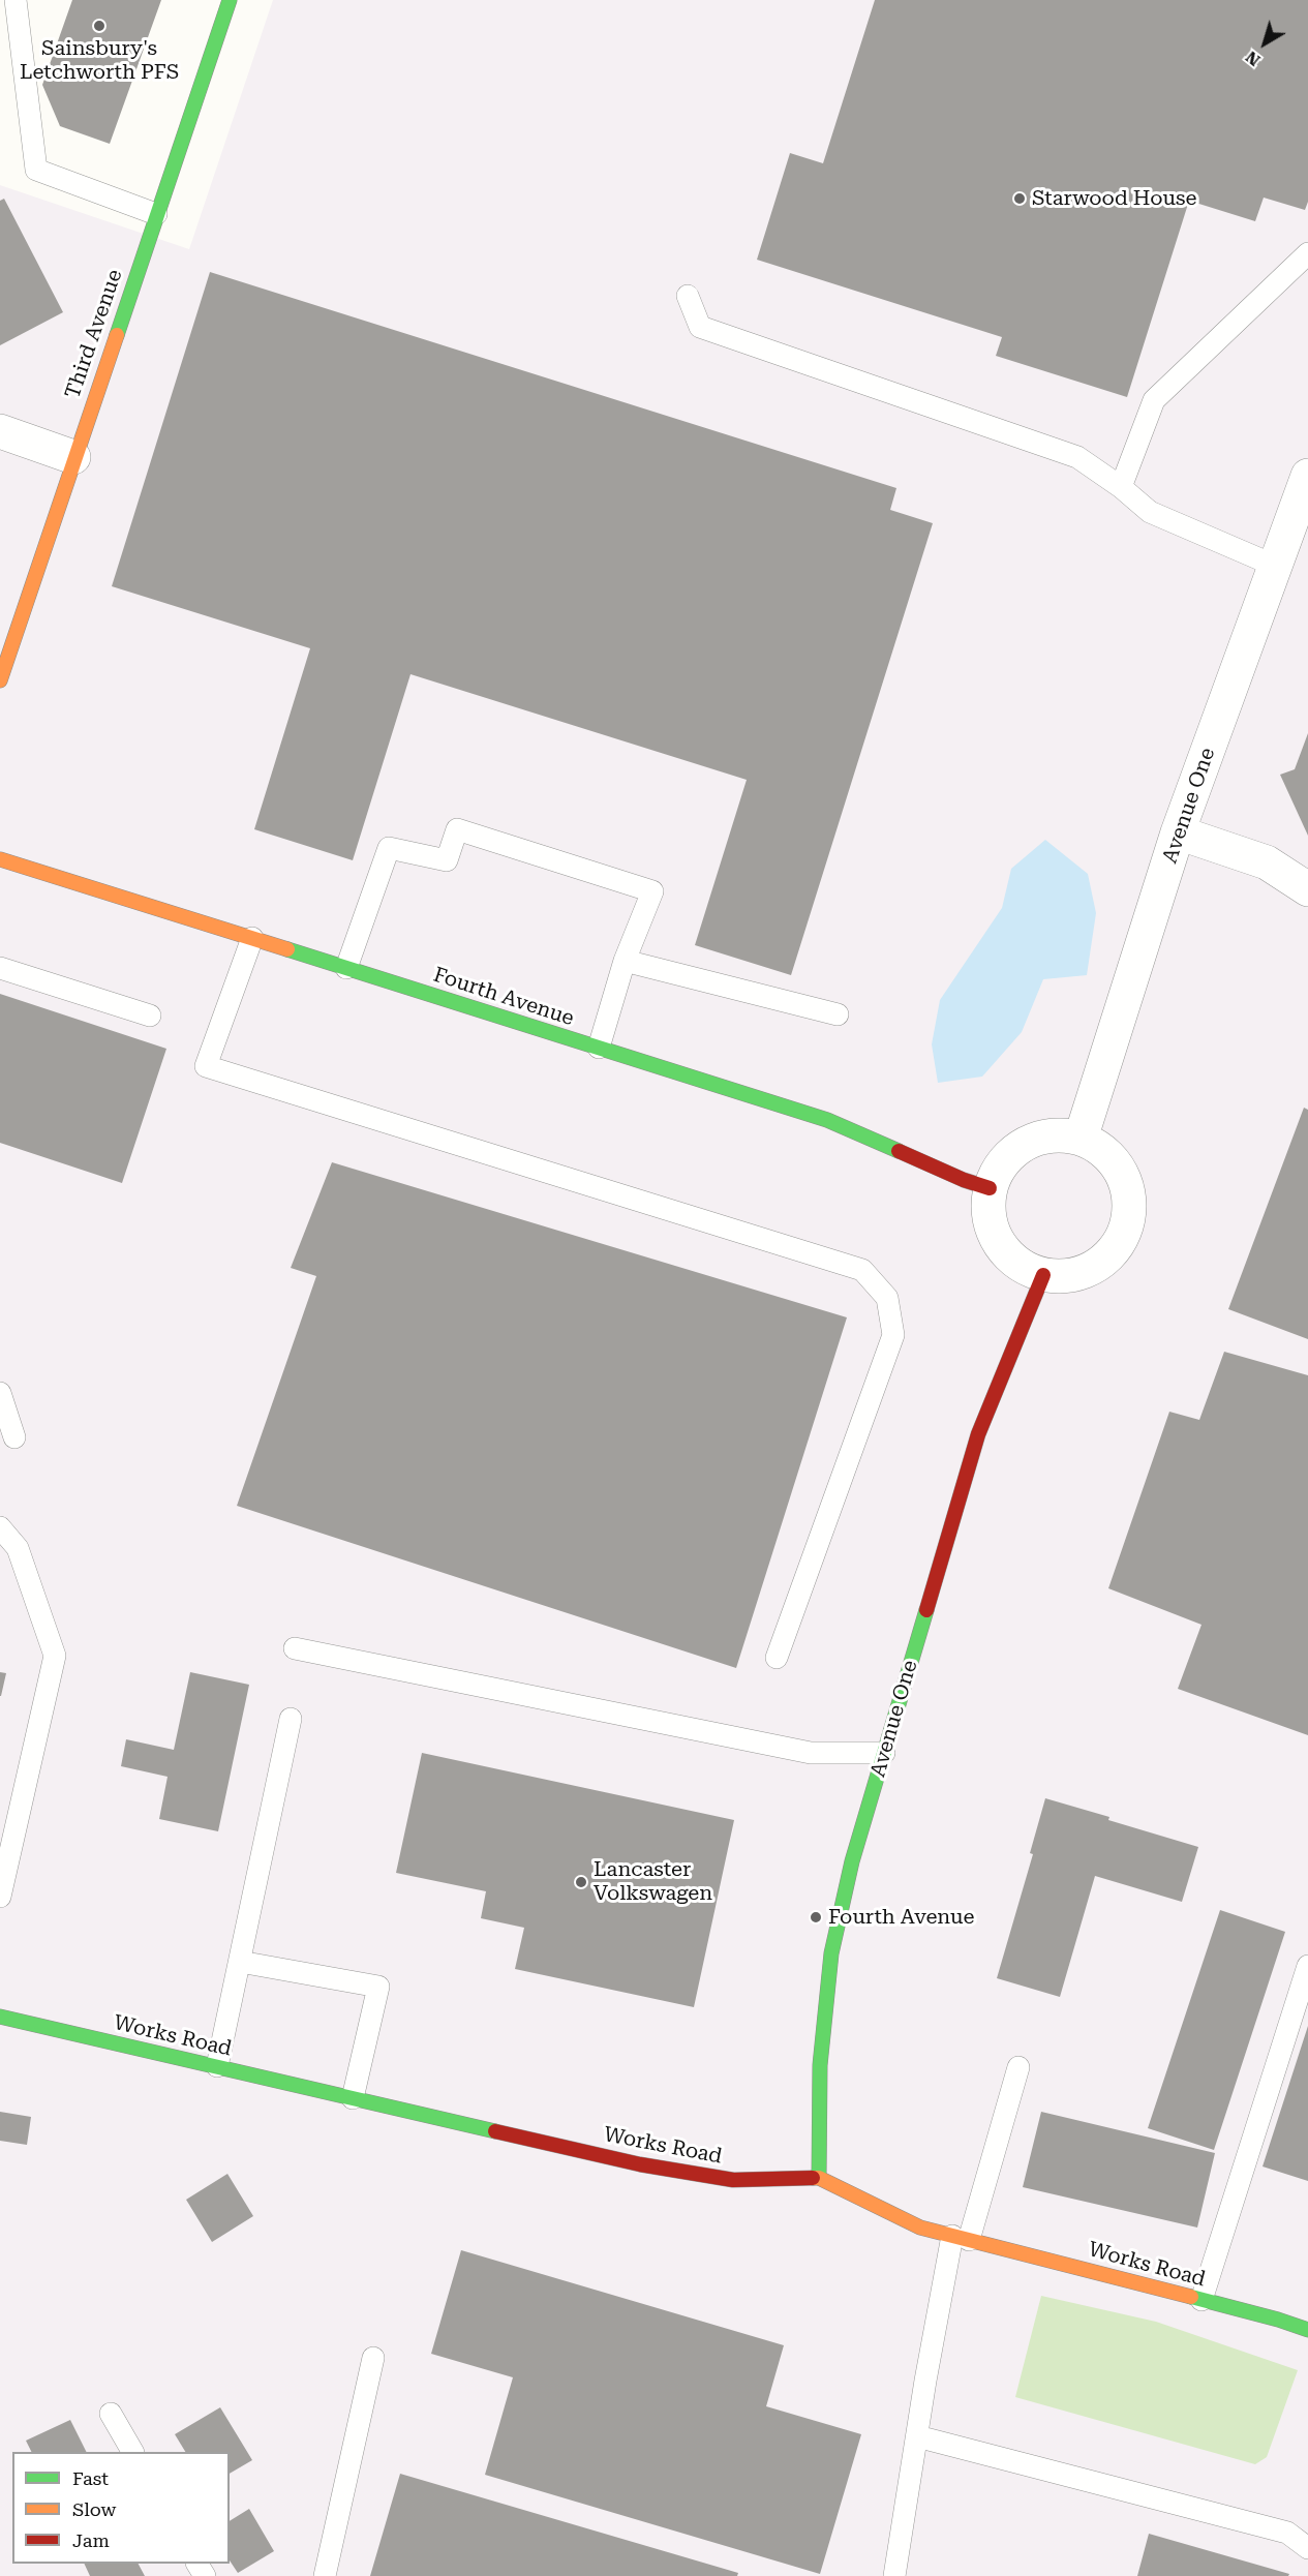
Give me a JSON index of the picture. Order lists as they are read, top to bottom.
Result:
{
  "streets": {
    "street": [
      "Third Avenue",
      "Avenue One",
      "Fourth Avenue",
      "Works Road"
    ]
  },
  "crossings": [
    ["Avenue One", "Fourth Avenue"],
    ["Avenue One", "Works Road"]
  ],
  "places": [
    "Sainsbury's Letchworth PFS",
    "Starwood House",
    "Lancaster Volkswagen",
    "Fourth Avenue"
  ],
  "legend": ["Fast", "Slow", "Jam"],
  "north": "bottom left"
}
